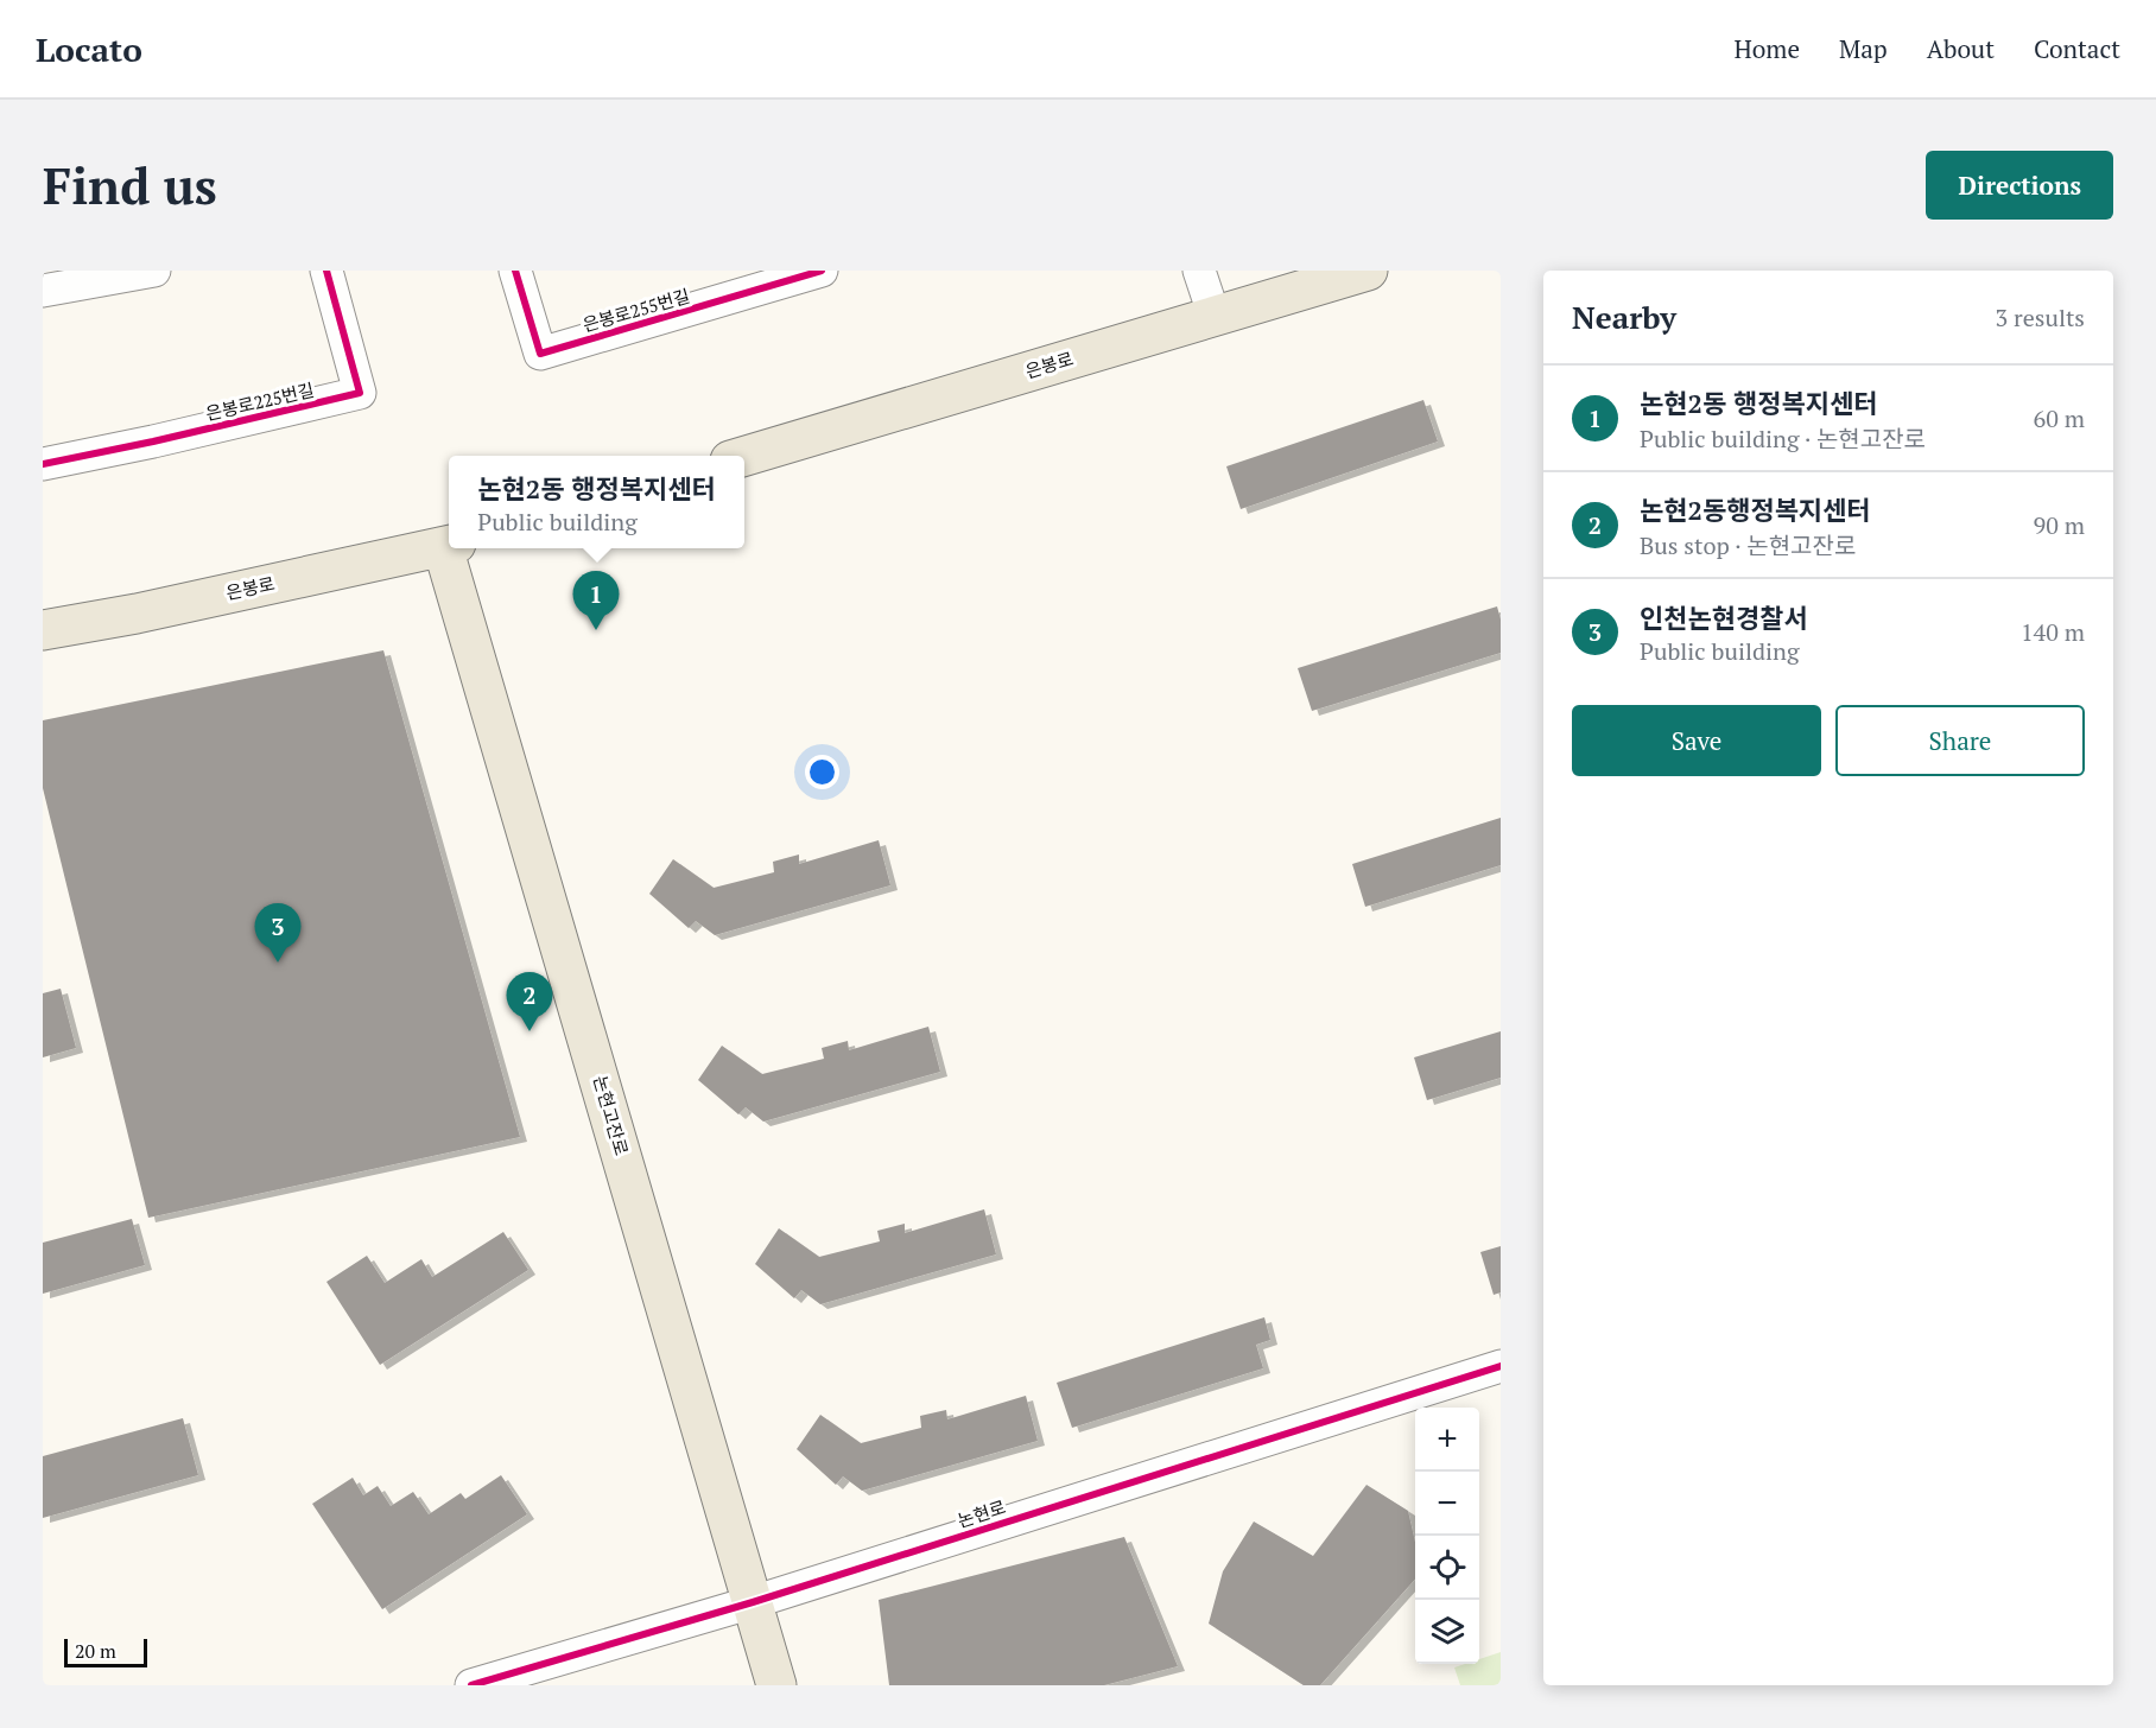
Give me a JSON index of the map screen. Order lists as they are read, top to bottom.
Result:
{
  "streets": {
    "main road": ["은봉로", "논현고잔로"],
    "street": ["은봉로255번길", "은봉로225번길", "논현로"]
  },
  "crossings": [
    ["논현고잔로", "논현로"]
  ],
  "scale_bar": "20 m",
  "page": {
    "header": "Locato",
    "nav": [
      "Home",
      "Map",
      "About",
      "Contact"
    ],
    "buttons": [
      "Directions",
      ["Save", "Share"]
    ],
    "title": "Find us",
    "heading": ["Nearby", "3 results"],
    "list": [
      {
        "mark": "1",
        "name": "논현2동 행정복지센터",
        "note": "Public building · 논현고잔로",
        "value": "60 m"
      },
      {
        "mark": "2",
        "name": "논현2동행정복지센터",
        "note": "Bus stop · 논현고잔로",
        "value": "90 m"
      },
      {
        "mark": "3",
        "name": "인천논현경찰서",
        "note": "Public building",
        "value": "140 m"
      }
    ],
    "popup": ["논현2동 행정복지센터", "Public building"],
    "pins": ["1", "3", "2"],
    "map_buttons": ["+", "−"],
    "scale": "20 m"
  }
}
